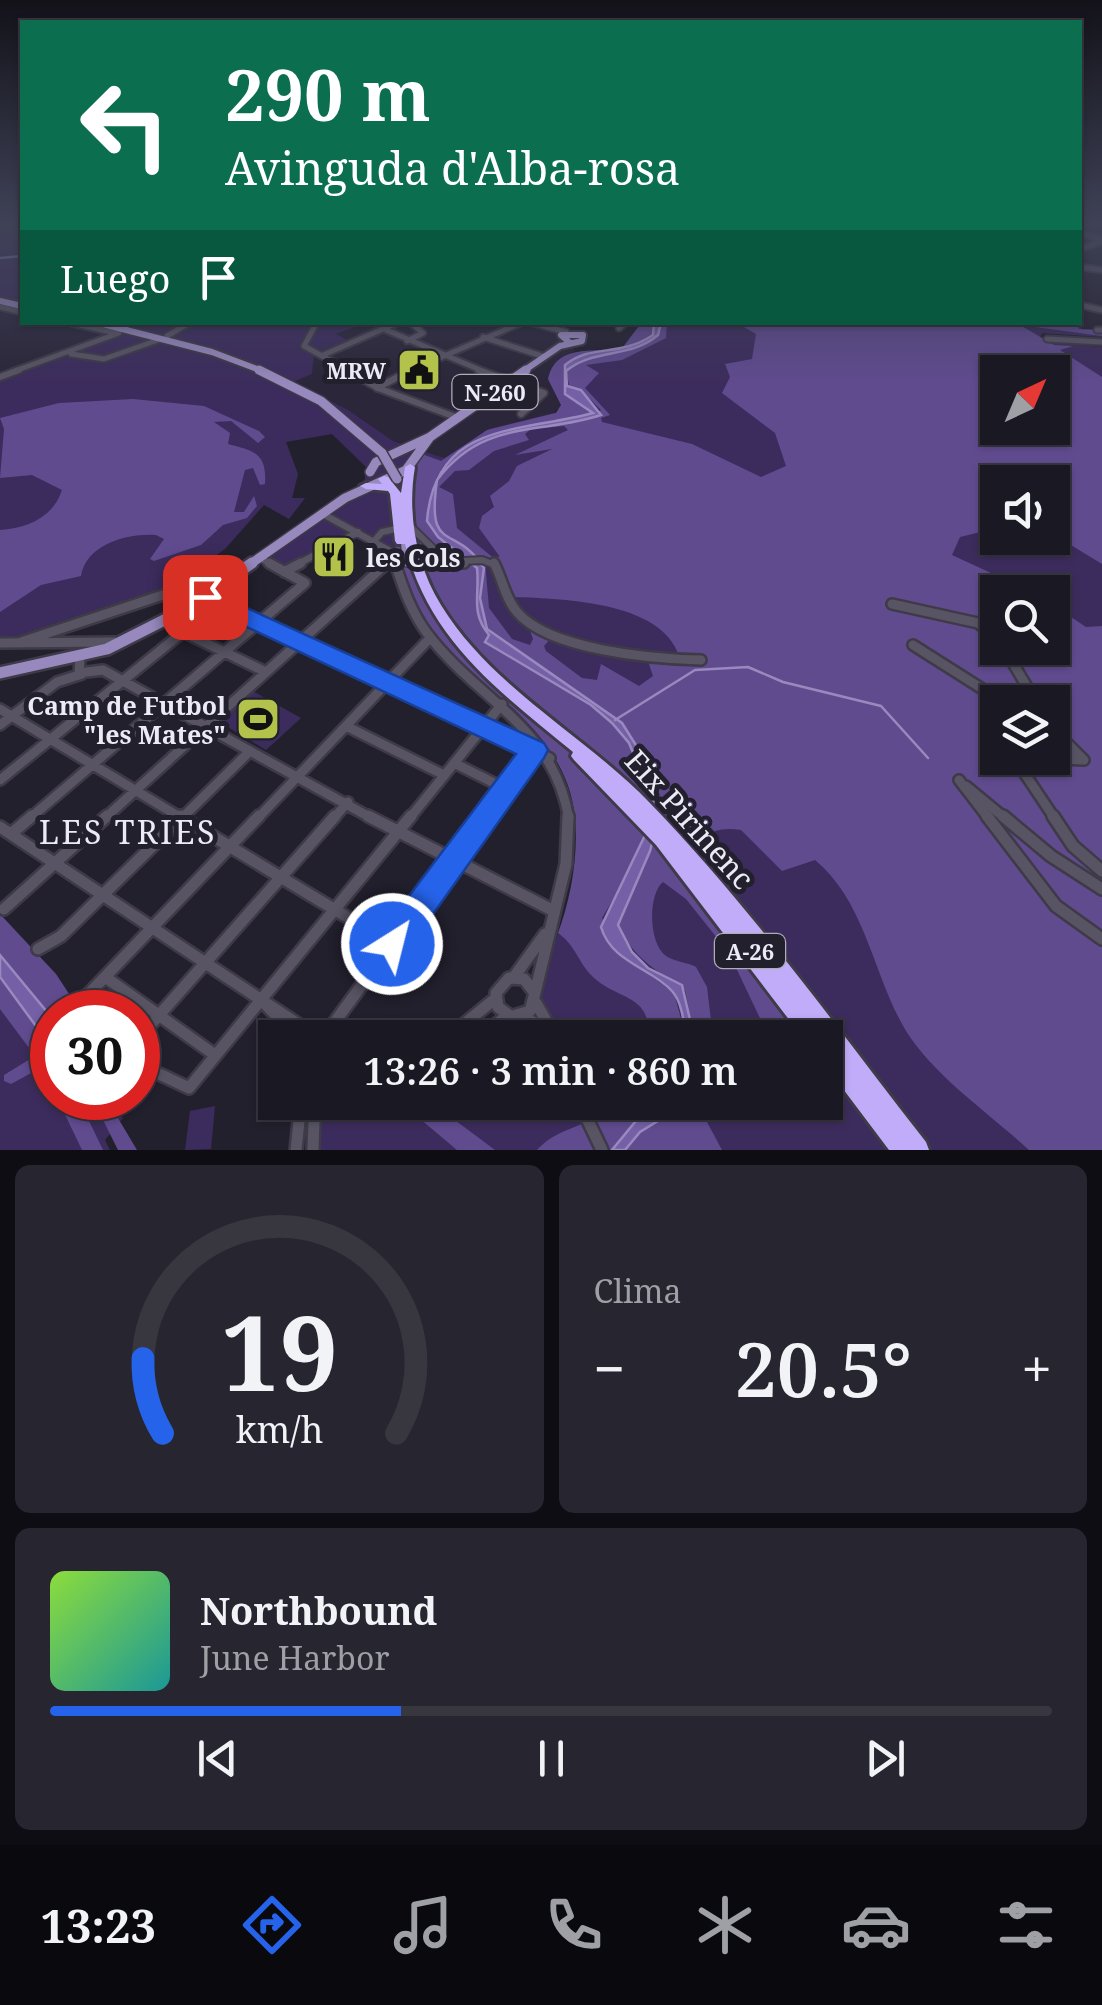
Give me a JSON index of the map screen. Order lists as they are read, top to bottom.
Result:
{
  "streets": {
    "highway": ["Eix Pirinenc", "A-26"],
    "main road": ["N-260"]
  },
  "crossings": [
    ["N-260", "Eix Pirinenc"]
  ],
  "districts": ["LES TRIES"],
  "places": {
    "public building": ["MRW"],
    "restaurant": ["les Cols"],
    "sports": ["Camp de Futbol \"les Mates\""]
  },
  "north": "top right",
  "page": {
    "turn": ["290 m", "Avinguda d'Alba-rosa"],
    "then": "Luego",
    "limit": "30",
    "trip": "13:26 · 3 min · 860 m",
    "tile": "Clima",
    "heat": ["−", "20.5°", "+"],
    "song": ["Northbound", "June Harbor"],
    "tabs": "13:23",
    "gauge": ["19", "km/h"]
  }
}
